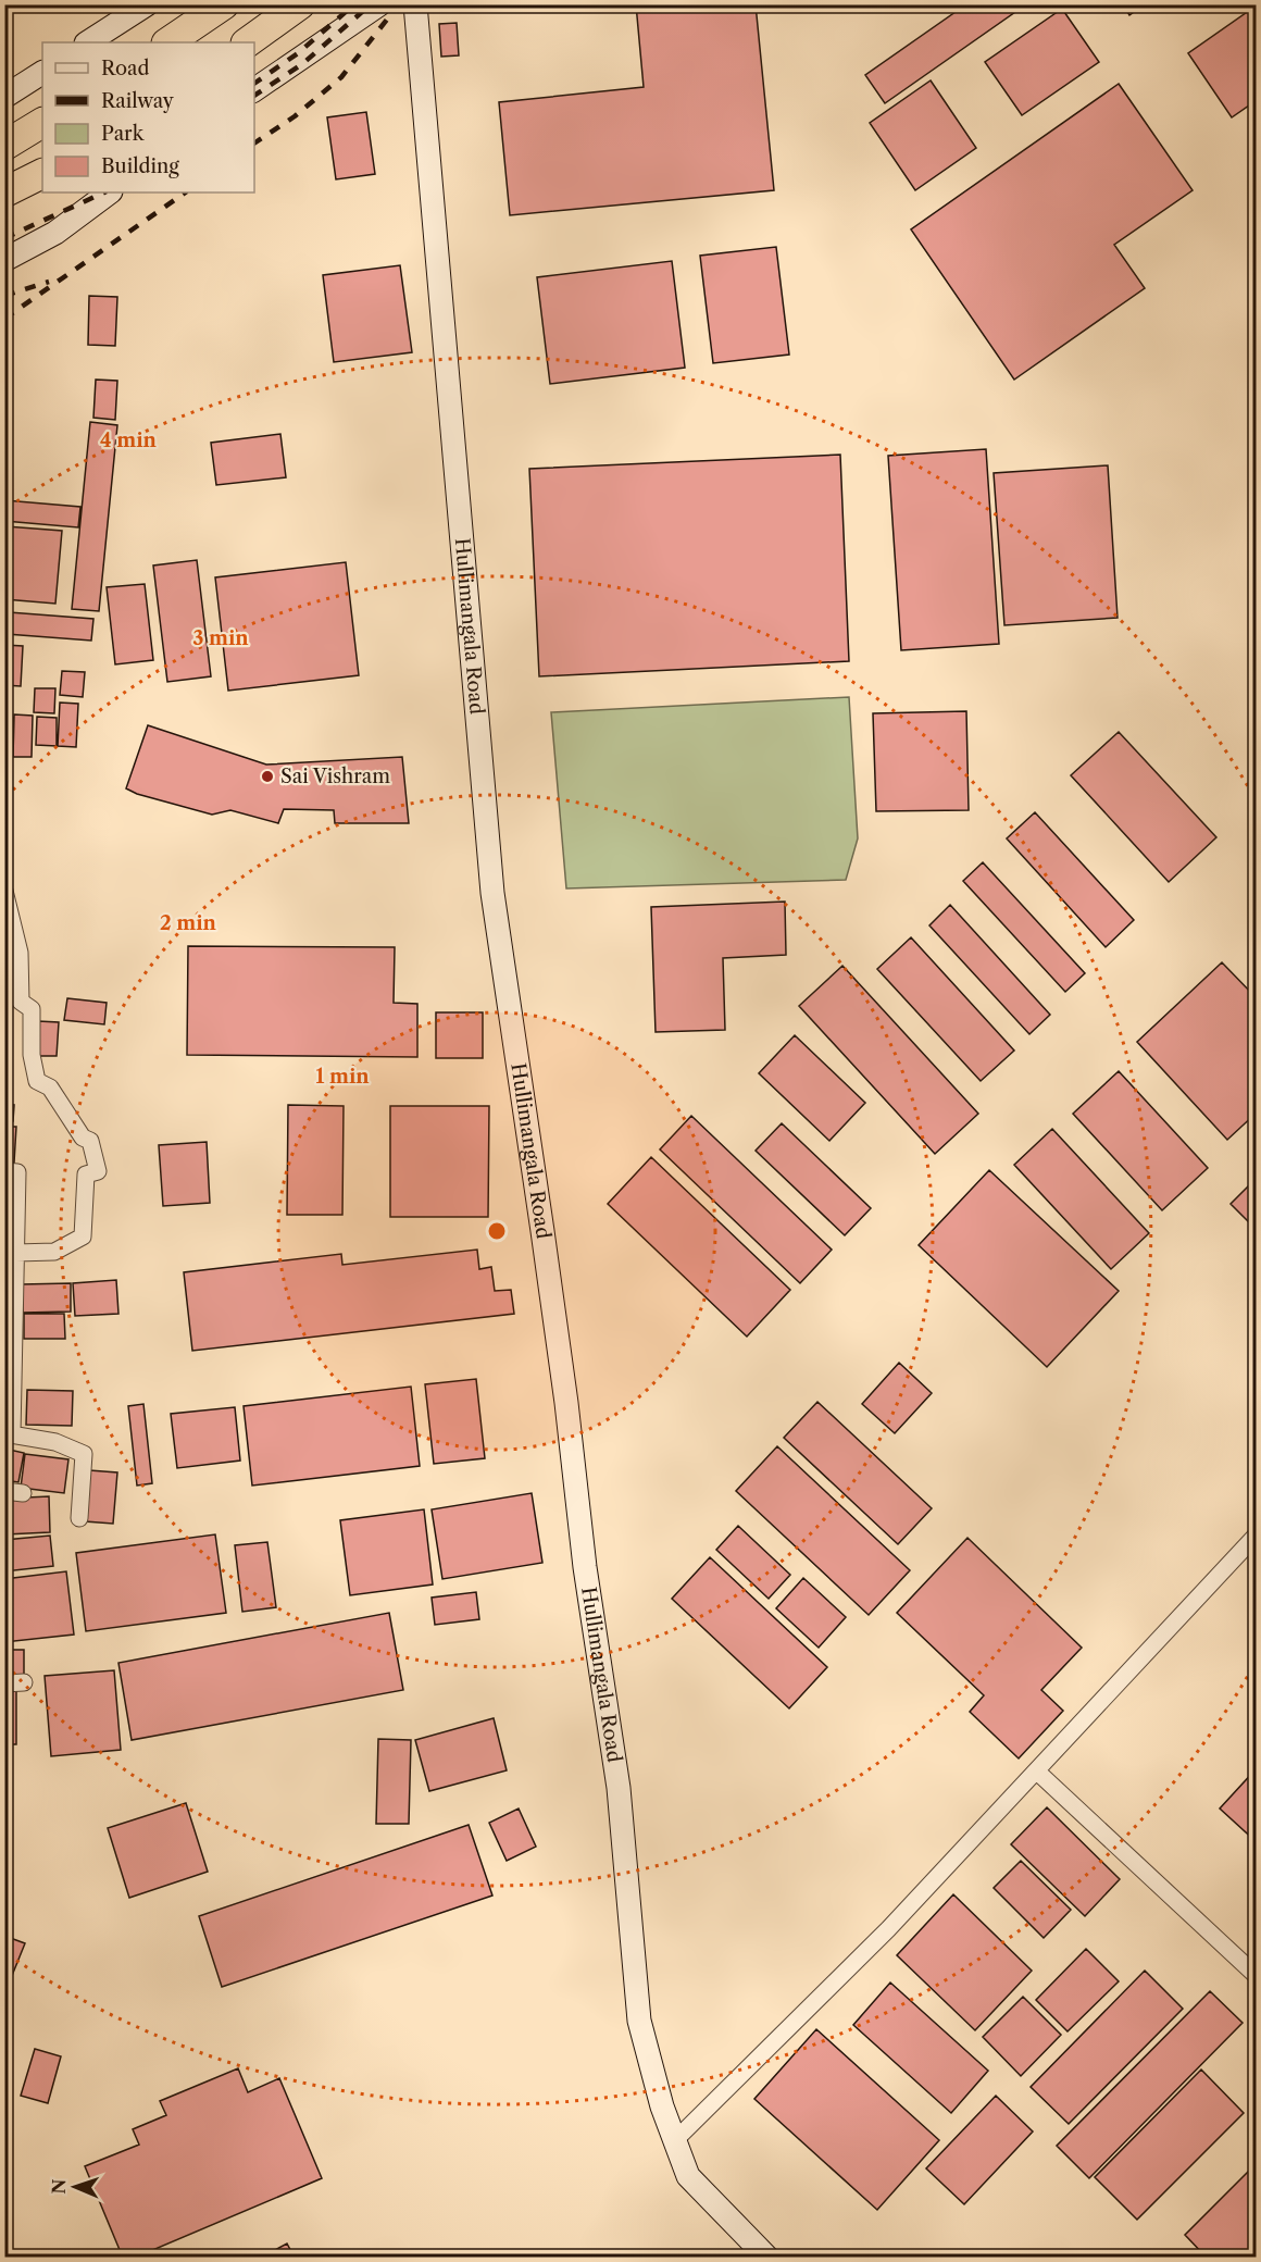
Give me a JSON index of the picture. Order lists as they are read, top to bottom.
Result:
{
  "streets": {
    "street": ["Hullimangala Road"]
  },
  "places": ["Sai Vishram"],
  "legend": [
    "Road",
    "Railway",
    "Park",
    "Building"
  ],
  "north": "left",
  "rings": [
    "4 min",
    "3 min",
    "2 min",
    "1 min"
  ]
}
